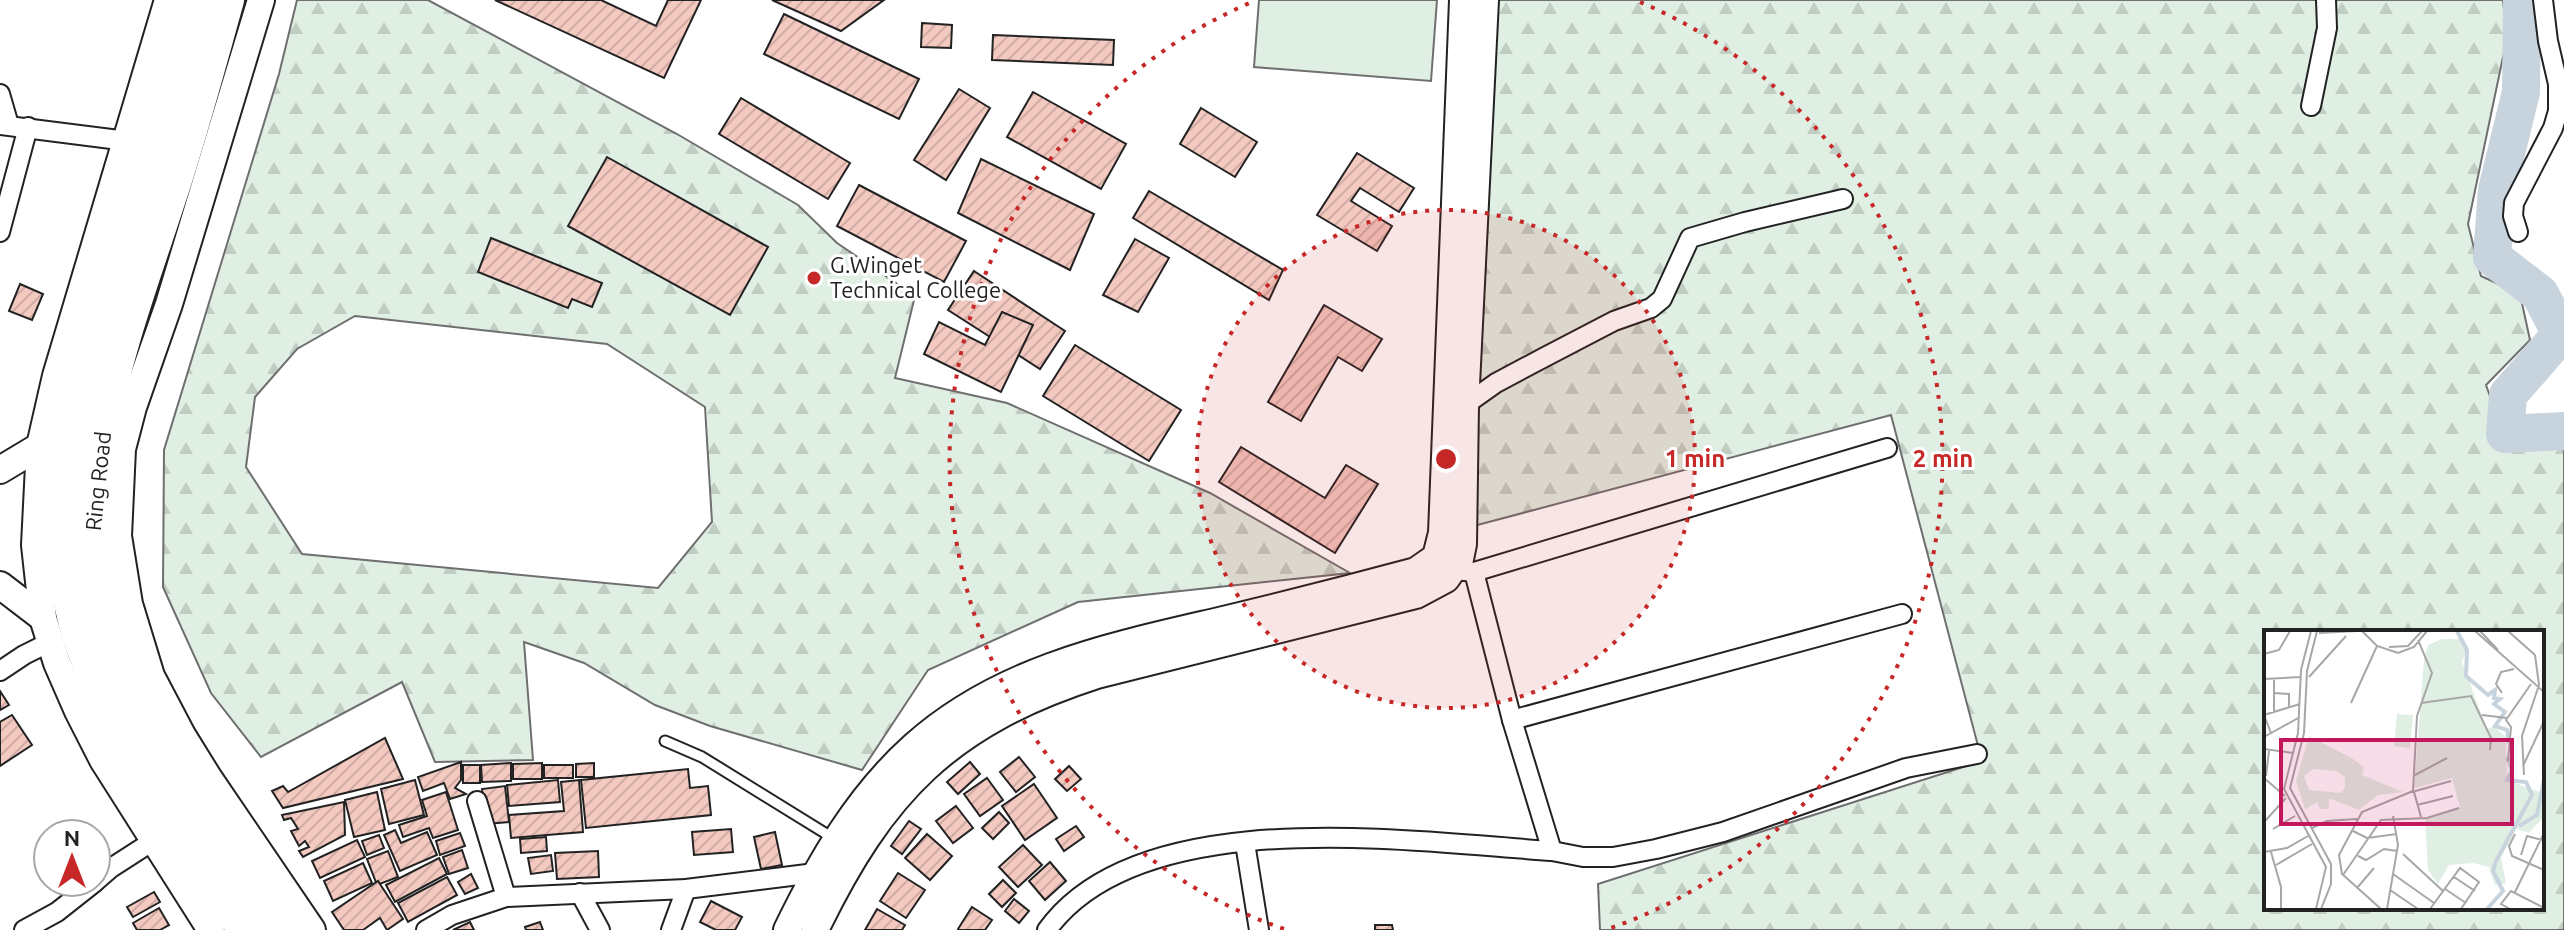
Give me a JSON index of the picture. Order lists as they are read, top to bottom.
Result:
{
  "streets": {
    "highway": ["Ring Road"]
  },
  "places": ["G.Winget Technical College"],
  "north": "top",
  "rings": ["1 min", "2 min"]
}
